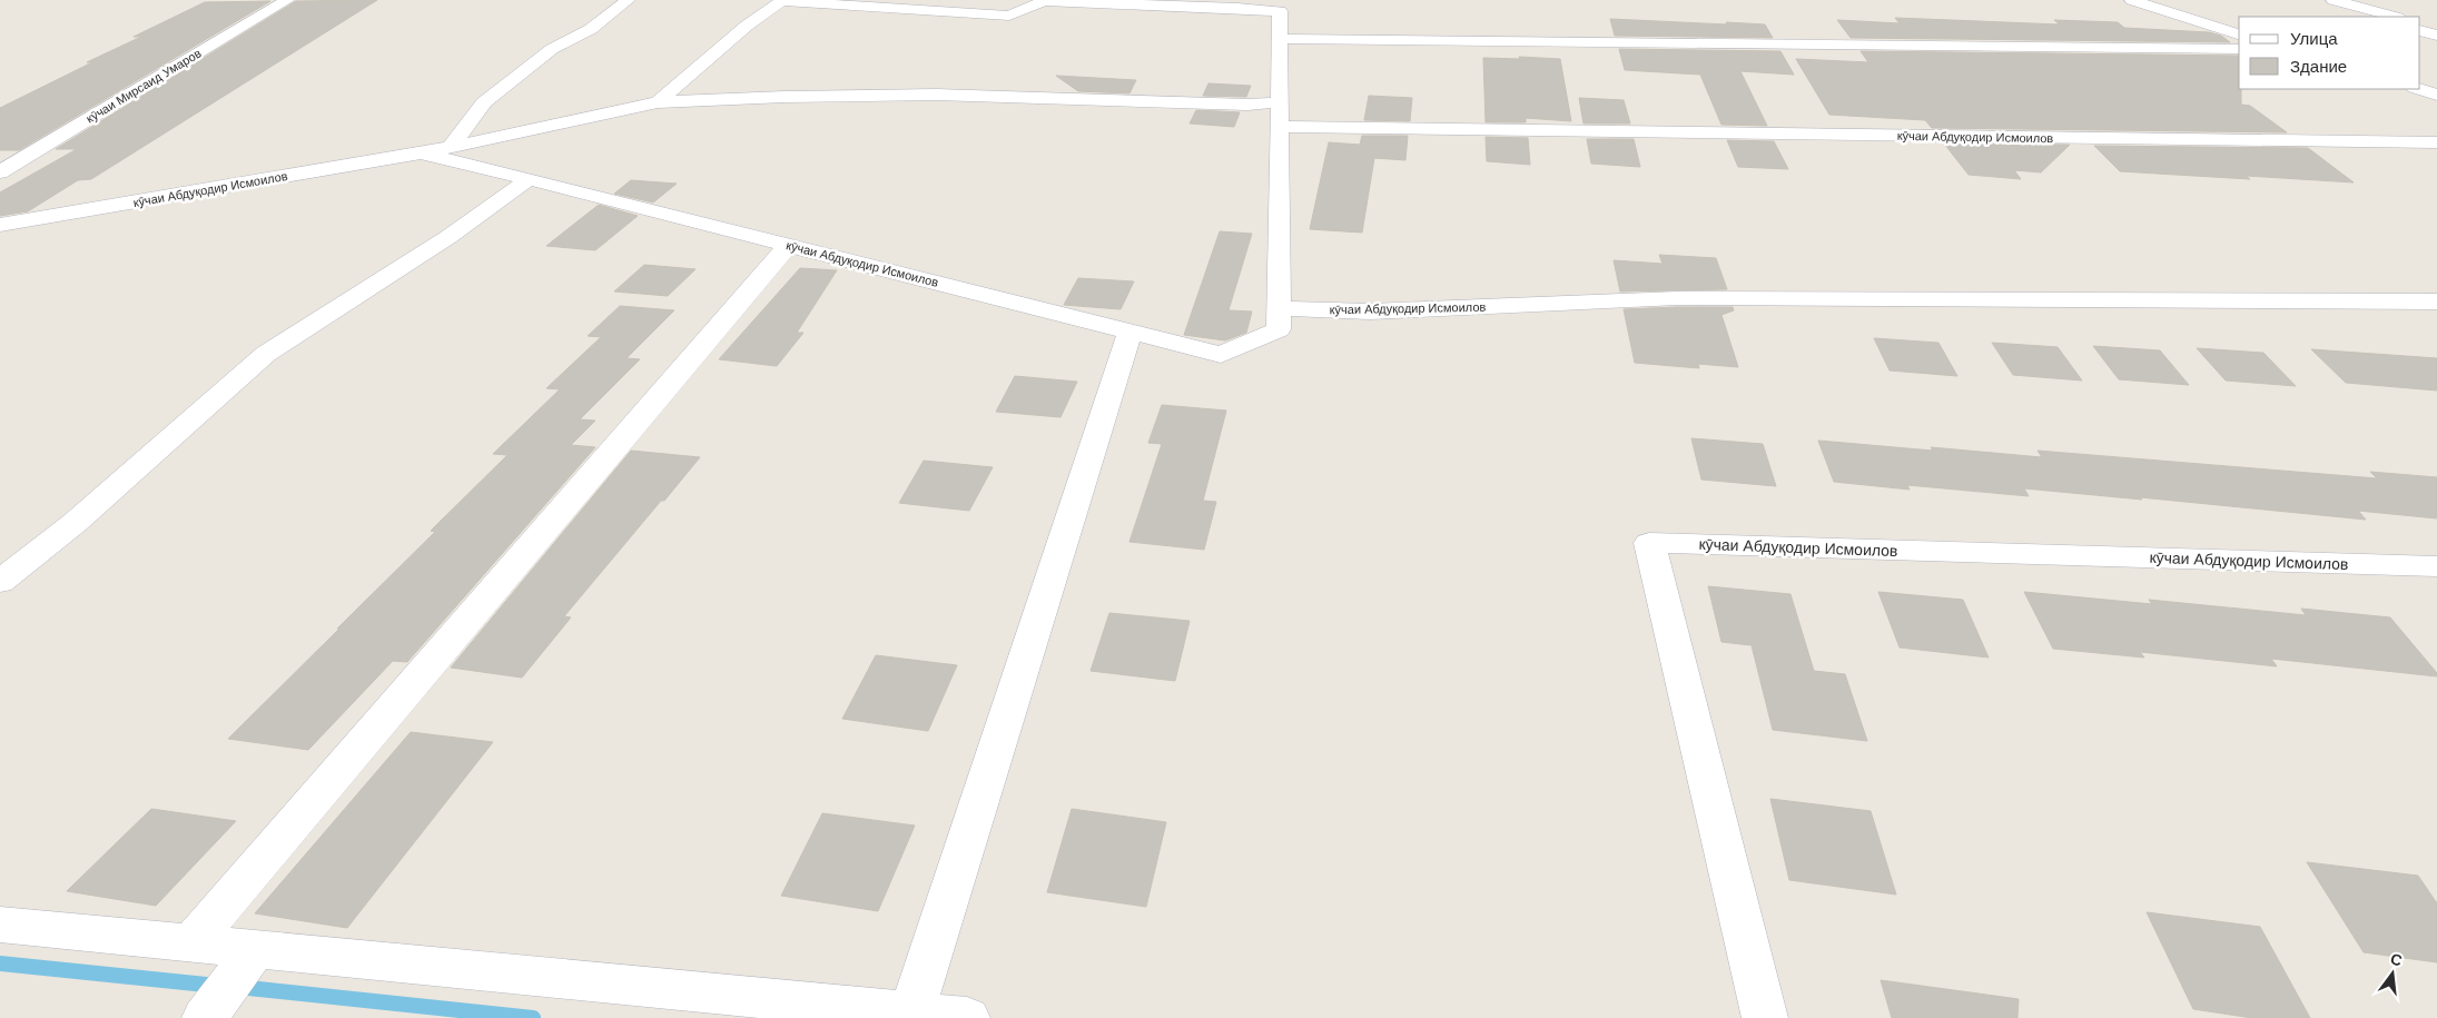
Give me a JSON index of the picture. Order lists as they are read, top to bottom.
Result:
{
  "streets": {
    "street": ["кӯчаи Мирсаид Умаров", "кӯчаи Абдуқодир Исмоилов"]
  },
  "legend": ["Улица", "Здание"],
  "north": "top"
}
